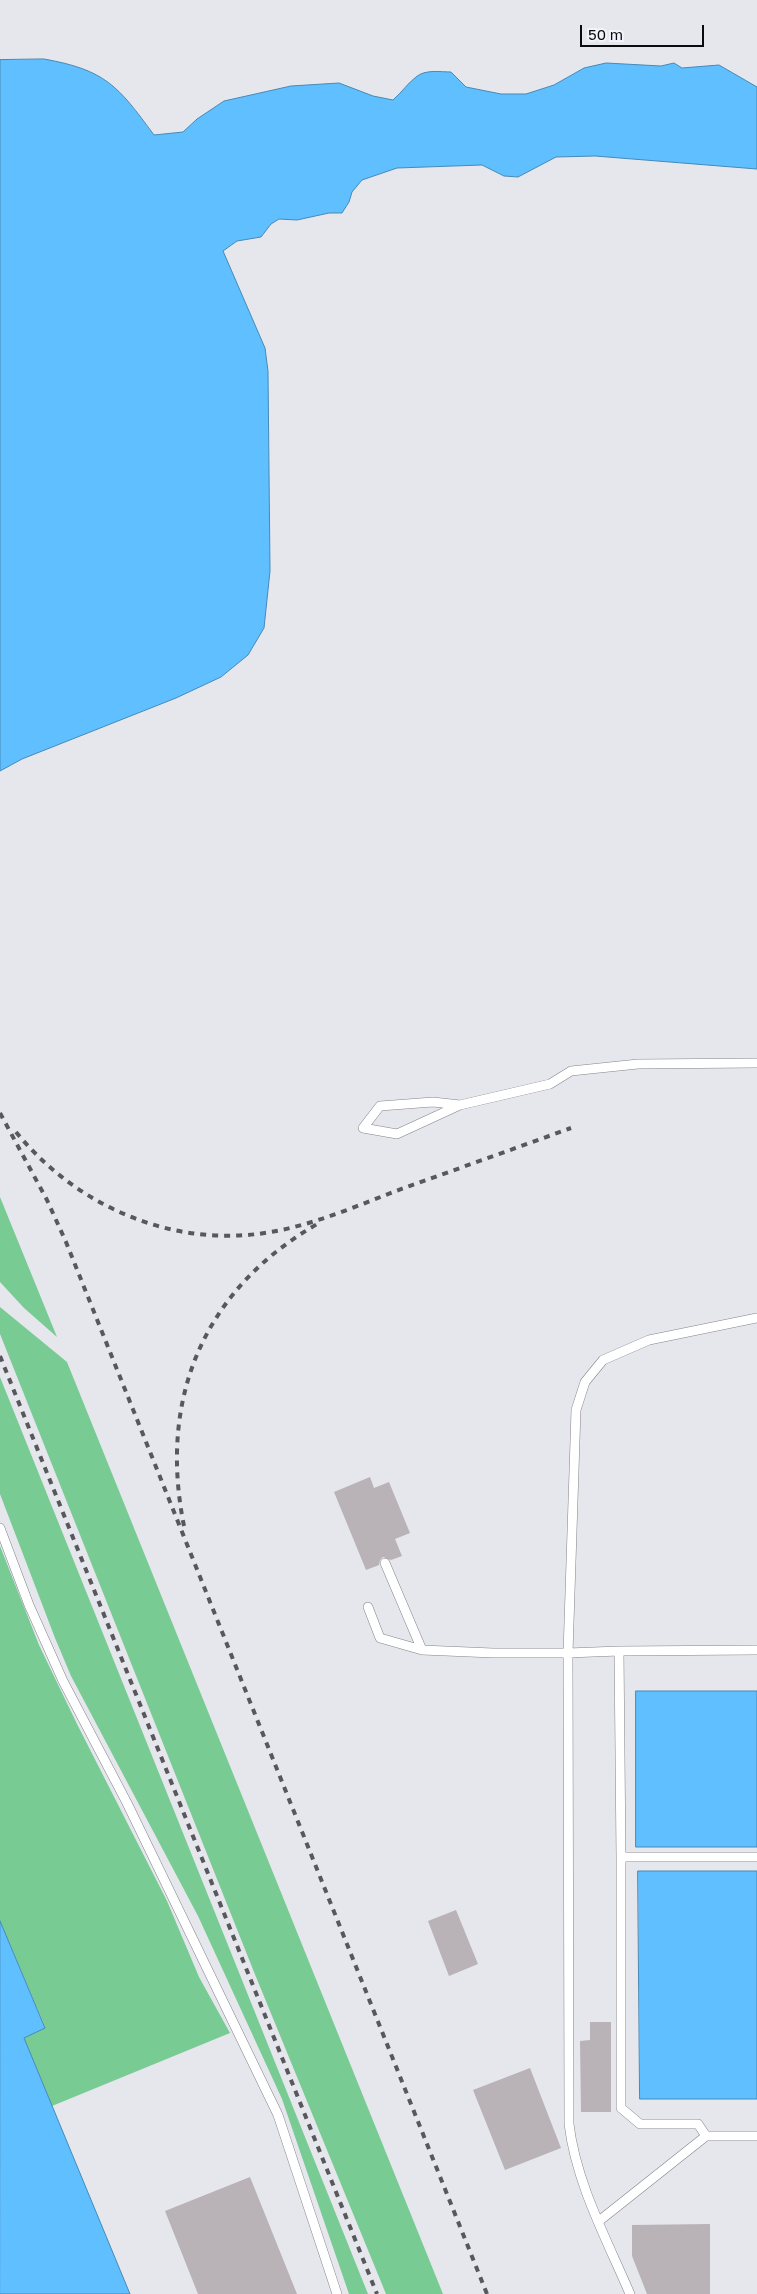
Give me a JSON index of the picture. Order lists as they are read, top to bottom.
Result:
{
  "scale_bar": "50 m"
}
